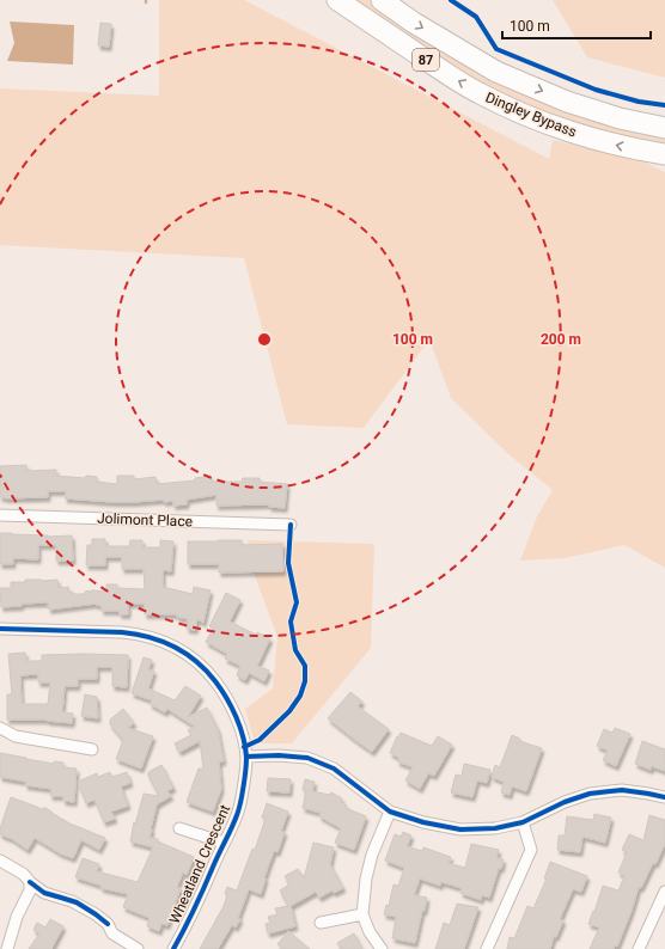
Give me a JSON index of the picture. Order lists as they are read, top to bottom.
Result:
{
  "streets": {
    "highway": ["87", "Dingley Bypass"],
    "street": ["Jolimont Place", "Wheatland Crescent"]
  },
  "scale_bar": "100 m",
  "rings": ["100 m", "200 m"]
}
